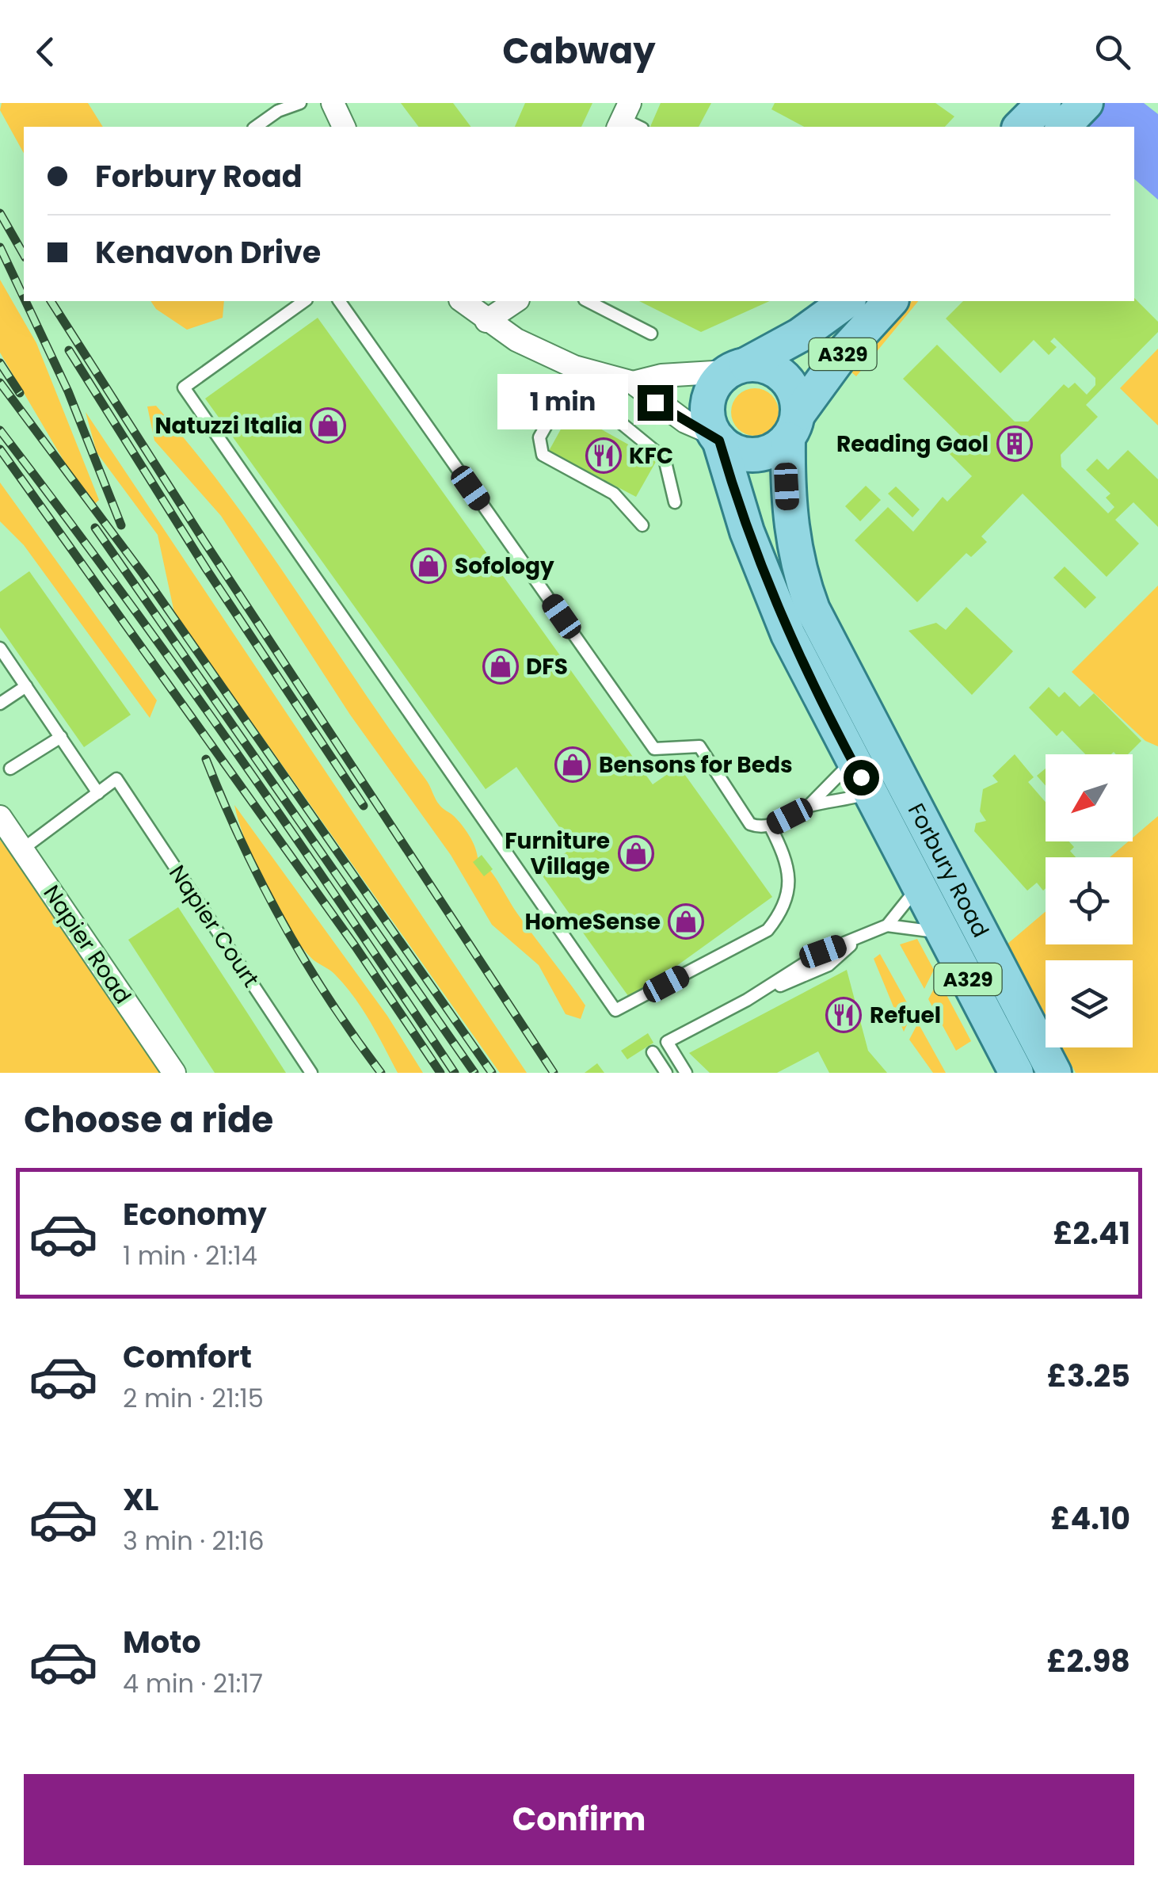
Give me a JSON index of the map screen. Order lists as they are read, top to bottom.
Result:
{
  "streets": {
    "main road": ["A329", "Forbury Road"],
    "street": ["Napier Road"],
    "lane": ["Napier Court"]
  },
  "crossings": [
    ["A329", "Forbury Road"]
  ],
  "places": {
    "shop": [
      "Natuzzi Italia",
      "Sofology",
      "DFS",
      "Bensons for Beds",
      "Furniture Village",
      "HomeSense"
    ],
    "building": ["Reading Gaol"],
    "restaurant": ["KFC", "Refuel"]
  },
  "north": "bottom left",
  "page": {
    "header": "Cabway",
    "banner": ["Forbury Road", "Kenavon Drive"],
    "bubble": "1 min",
    "heading": "Choose a ride",
    "list": [
      {
        "name": "Economy",
        "note": "1 min · 21:14",
        "value": "£2.41"
      },
      {
        "name": "Comfort",
        "note": "2 min · 21:15",
        "value": "£3.25"
      },
      {
        "name": "XL",
        "note": "3 min · 21:16",
        "value": "£4.10"
      },
      {
        "name": "Moto",
        "note": "4 min · 21:17",
        "value": "£2.98"
      }
    ],
    "buttons": "Confirm"
  }
}
